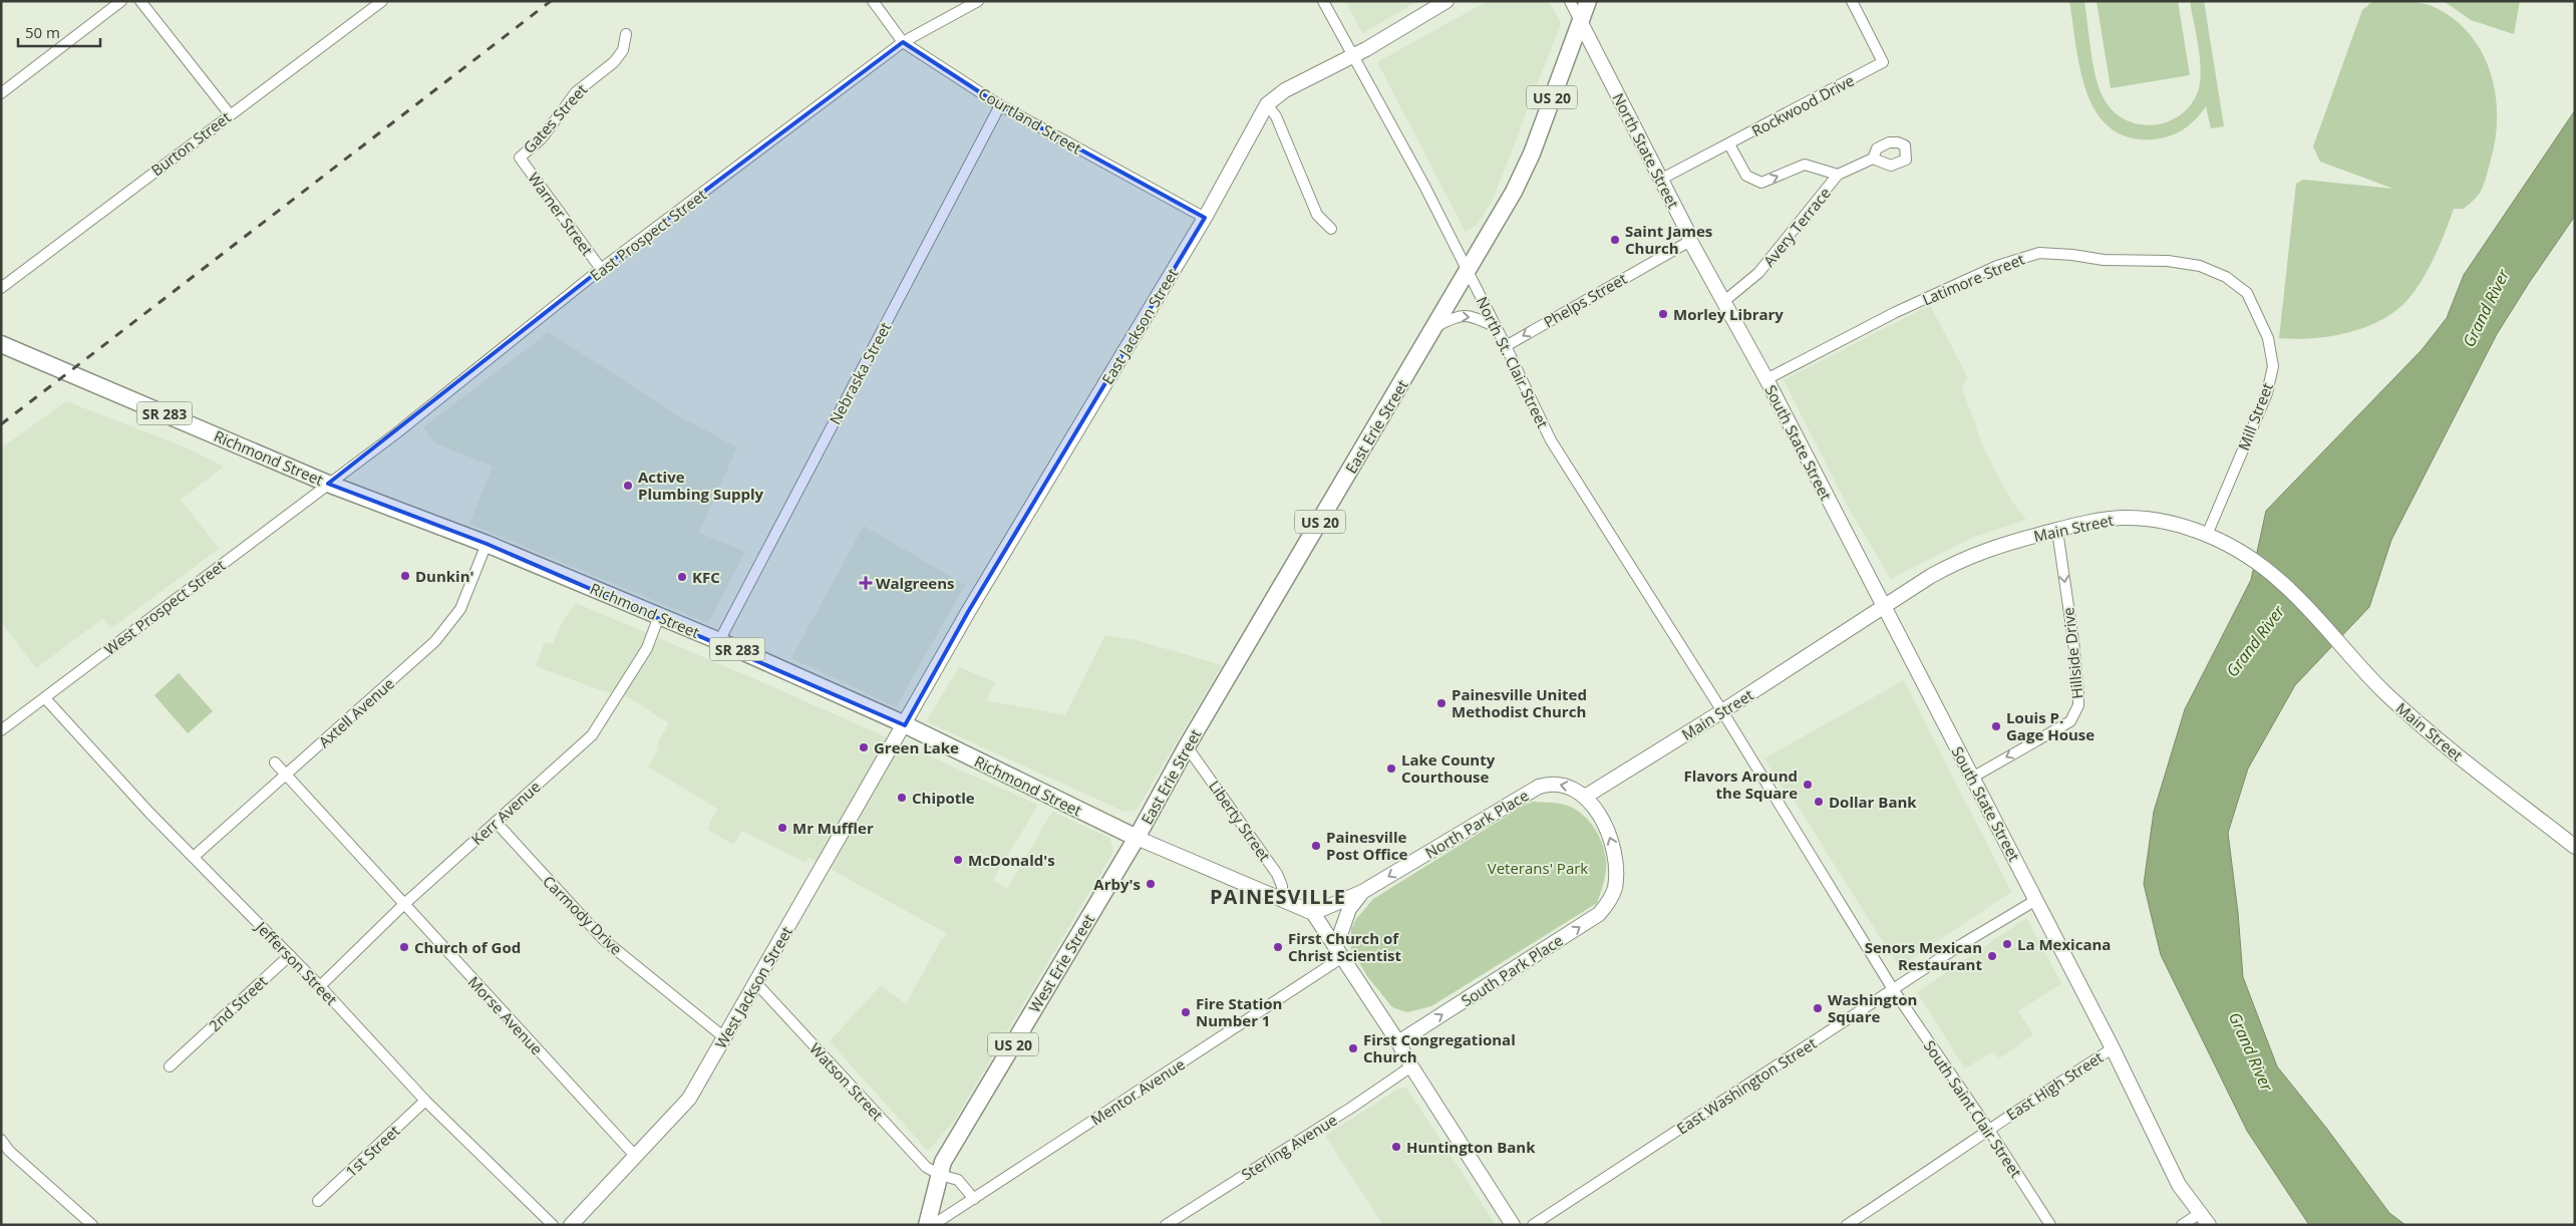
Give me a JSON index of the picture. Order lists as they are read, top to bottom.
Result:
{
  "streets": {
    "main road": [
      "US 20",
      "SR 283",
      "East Erie Street",
      "Richmond Street",
      "West Erie Street"
    ],
    "street": [
      "Rockwood Drive",
      "Gates Street",
      "Courtland Street",
      "Burton Street",
      "North State Street",
      "Warner Street",
      "Avery Terrace",
      "East Prospect Street",
      "Latimore Street",
      "Phelps Street",
      "East Jackson Street",
      "North St. Clair Street",
      "Nebraska Street",
      "Mill Street",
      "South State Street",
      "Main Street",
      "West Prospect Street",
      "Hillside Drive",
      "Axtell Avenue",
      "Kerr Avenue",
      "Liberty Street",
      "North Park Place",
      "Carmody Drive",
      "Jefferson Street",
      "South Park Place",
      "West Jackson Street",
      "2nd Street",
      "Morse Avenue",
      "Watson Street",
      "East Washington Street",
      "East High Street",
      "Mentor Avenue",
      "South Saint Clair Street",
      "Sterling Avenue",
      "1st Street"
    ]
  },
  "crossings": [
    ["Rockwood Drive", "North State Street"],
    ["Gates Street", "Warner Street"],
    ["Courtland Street", "East Prospect Street"],
    ["Courtland Street", "East Jackson Street"],
    ["Courtland Street", "Nebraska Street"],
    ["North State Street", "Avery Terrace"],
    ["North State Street", "Latimore Street"],
    ["North State Street", "Phelps Street"],
    ["North State Street", "East Erie Street"],
    ["North State Street", "South State Street"],
    ["Warner Street", "East Prospect Street"],
    ["East Prospect Street", "Richmond Street"],
    ["East Prospect Street", "West Prospect Street"],
    ["Latimore Street", "Mill Street"],
    ["Latimore Street", "South State Street"],
    ["Phelps Street", "North St. Clair Street"],
    ["East Jackson Street", "North St. Clair Street"],
    ["East Jackson Street", "Richmond Street"],
    ["East Jackson Street", "West Jackson Street"],
    ["North St. Clair Street", "East Erie Street"],
    ["North St. Clair Street", "Main Street"],
    ["North St. Clair Street", "South Saint Clair Street"],
    ["Nebraska Street", "Richmond Street"],
    ["Mill Street", "Main Street"],
    ["East Erie Street", "Richmond Street"],
    ["East Erie Street", "Liberty Street"],
    ["East Erie Street", "West Erie Street"],
    ["South State Street", "Main Street"],
    ["South State Street", "Hillside Drive"],
    ["South State Street", "East Washington Street"],
    ["South State Street", "East High Street"],
    ["Richmond Street", "West Prospect Street"],
    ["Richmond Street", "Axtell Avenue"],
    ["Richmond Street", "Kerr Avenue"],
    ["Richmond Street", "Liberty Street"],
    ["Richmond Street", "North Park Place"],
    ["Richmond Street", "West Erie Street"],
    ["Richmond Street", "West Jackson Street"],
    ["Main Street", "Hillside Drive"],
    ["Main Street", "North Park Place"],
    ["Main Street", "South Park Place"],
    ["Main Street", "South Saint Clair Street"],
    ["West Prospect Street", "Jefferson Street"],
    ["Axtell Avenue", "Jefferson Street"],
    ["Axtell Avenue", "Morse Avenue"],
    ["Kerr Avenue", "Carmody Drive"],
    ["Kerr Avenue", "Jefferson Street"],
    ["Kerr Avenue", "Morse Avenue"],
    ["North Park Place", "South Park Place"],
    ["North Park Place", "Mentor Avenue"],
    ["Carmody Drive", "West Jackson Street"],
    ["Jefferson Street", "2nd Street"],
    ["Jefferson Street", "1st Street"],
    ["West Erie Street", "Watson Street"],
    ["West Erie Street", "Mentor Avenue"],
    ["West Jackson Street", "Morse Avenue"],
    ["West Jackson Street", "Watson Street"],
    ["Watson Street", "Mentor Avenue"],
    ["East Washington Street", "South Saint Clair Street"],
    ["East High Street", "South Saint Clair Street"]
  ],
  "one_way": [
    "Phelps Street",
    "Hillside Drive",
    "North Park Place",
    "South Park Place"
  ],
  "districts": ["PAINESVILLE"],
  "water": ["Grand River"],
  "parks": ["Veterans' Park"],
  "places": {
    "other": [
      "Saint James Church",
      "Morley Library",
      "Active Plumbing Supply",
      "Dunkin'",
      "KFC",
      "Painesville United Methodist Church",
      "Louis P. Gage House",
      "Green Lake",
      "Lake County Courthouse",
      "Flavors Around the Square",
      "Chipotle",
      "Dollar Bank",
      "Mr Muffler",
      "Painesville Post Office",
      "McDonald's",
      "Arby's",
      "La Mexicana",
      "Church of God",
      "First Church of Christ Scientist",
      "Senors Mexican Restaurant",
      "Washington Square",
      "Fire Station Number 1",
      "First Congregational Church",
      "Huntington Bank"
    ],
    "health": ["Walgreens"]
  },
  "scale_bar": "50 m"
}
